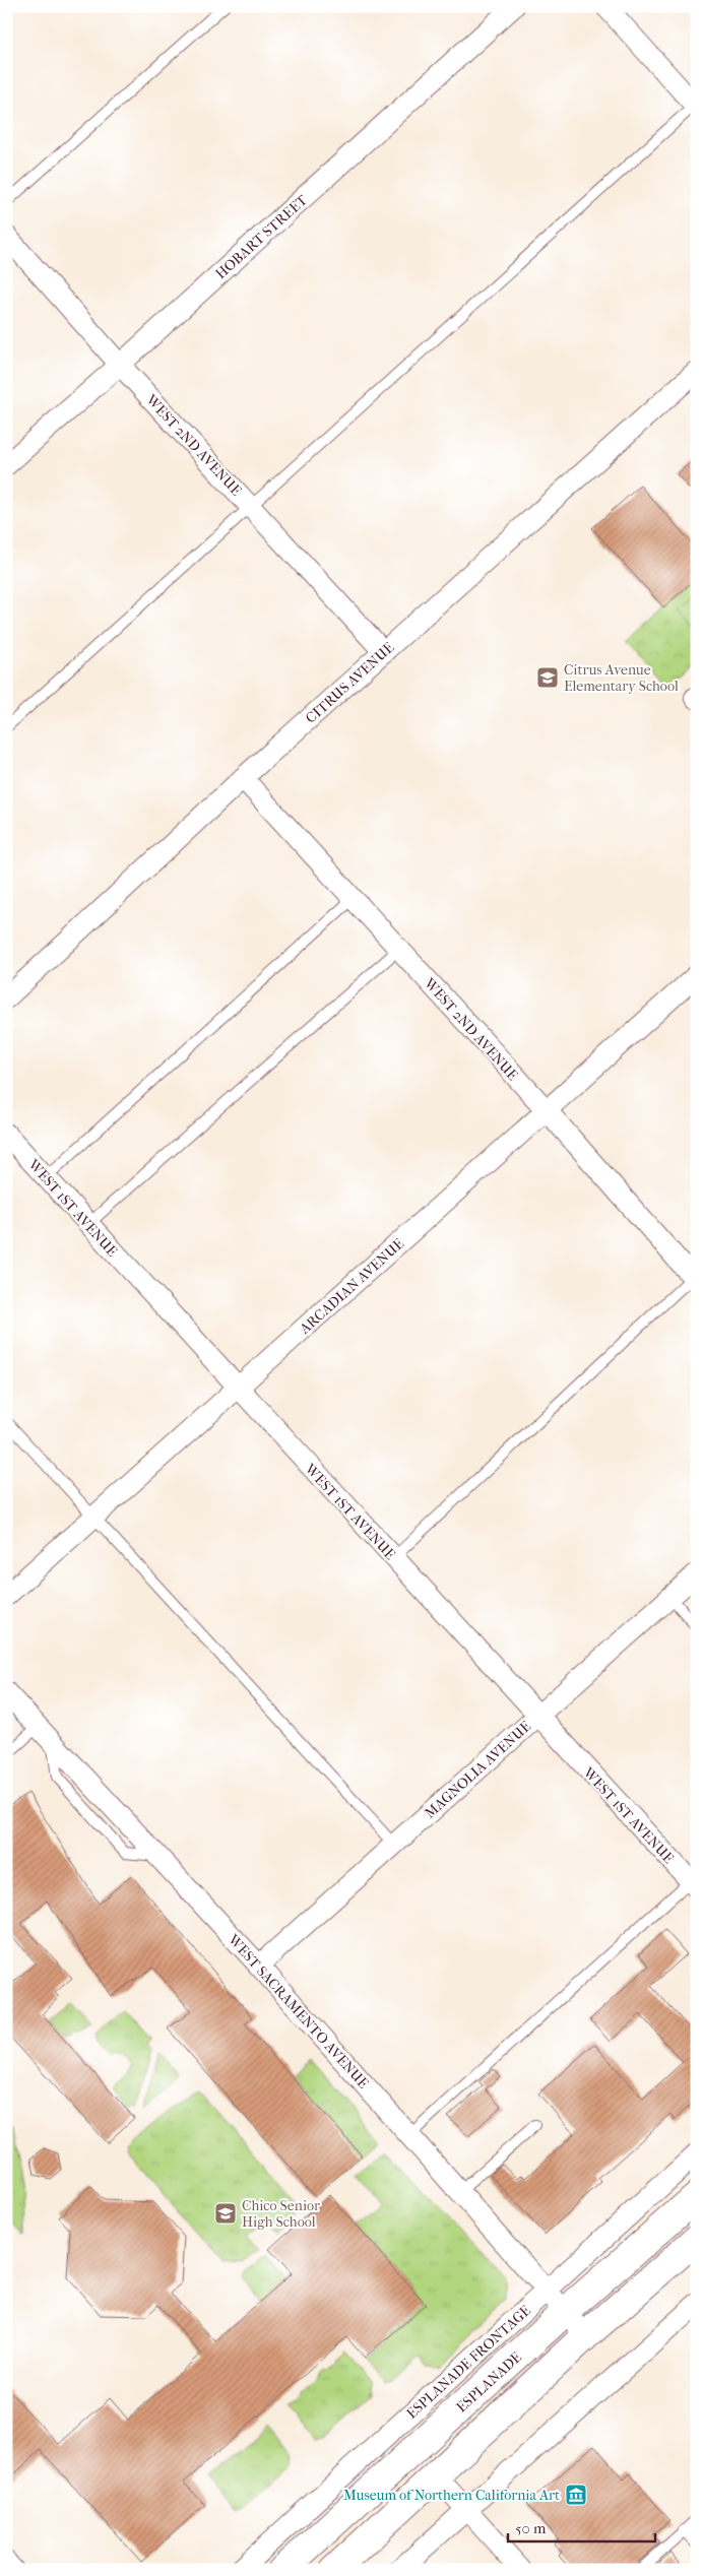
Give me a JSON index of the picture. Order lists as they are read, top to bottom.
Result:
{
  "streets": {
    "main road": ["ESPLANADE"],
    "street": [
      "HOBART STREET",
      "WEST 2ND AVENUE",
      "CITRUS AVENUE",
      "WEST 1ST AVENUE",
      "ARCADIAN AVENUE",
      "MAGNOLIA AVENUE",
      "WEST SACRAMENTO AVENUE",
      "ESPLANADE FRONTAGE"
    ]
  },
  "crossings": [
    ["HOBART STREET", "WEST 2ND AVENUE"],
    ["WEST 2ND AVENUE", "CITRUS AVENUE"],
    ["WEST 2ND AVENUE", "ARCADIAN AVENUE"],
    ["WEST 1ST AVENUE", "ARCADIAN AVENUE"],
    ["WEST 1ST AVENUE", "MAGNOLIA AVENUE"],
    ["MAGNOLIA AVENUE", "WEST SACRAMENTO AVENUE"],
    ["WEST SACRAMENTO AVENUE", "ESPLANADE FRONTAGE"],
    ["WEST SACRAMENTO AVENUE", "ESPLANADE"]
  ],
  "places": {
    "school or university": ["Citrus Avenue Elementary School", "Chico Senior High School"],
    "museum": ["Museum of Northern California Art"]
  },
  "scale_bar": "50 m"
}
